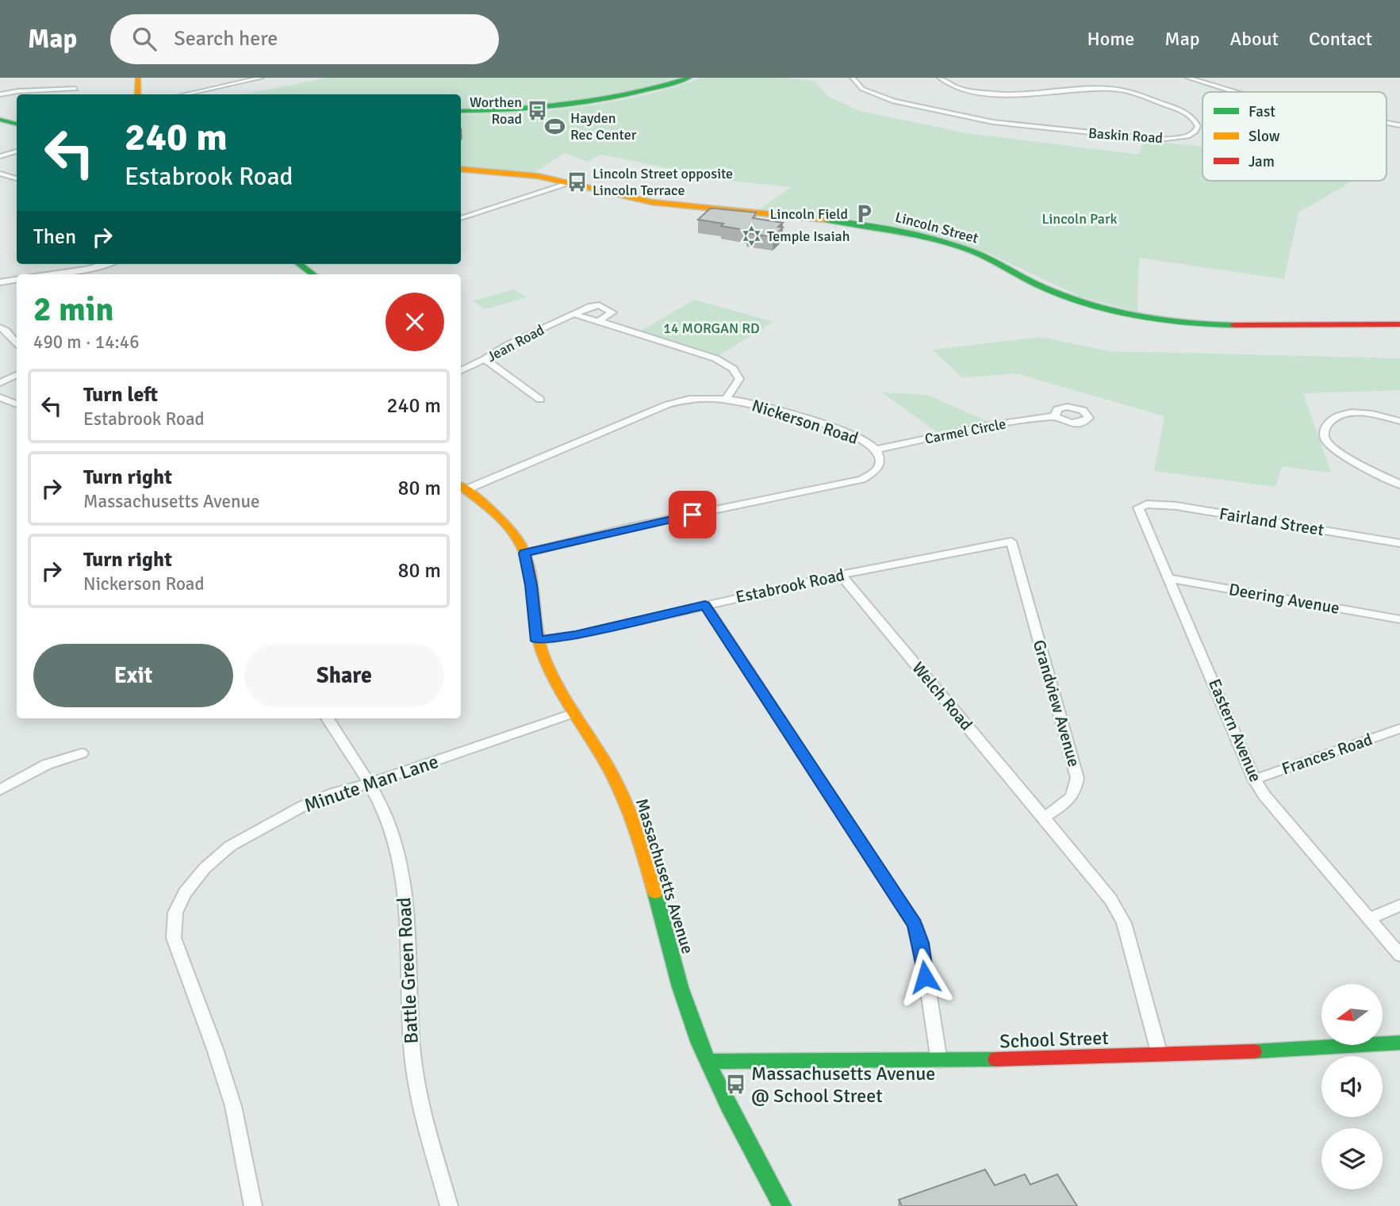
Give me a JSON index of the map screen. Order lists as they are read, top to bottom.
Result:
{
  "streets": {
    "street": [
      "Baskin Road",
      "Lincoln Street",
      "Jean Road",
      "Nickerson Road",
      "Carmel Circle",
      "Fairland Street",
      "Estabrook Road",
      "Deering Avenue",
      "Welch Road",
      "Grandview Avenue",
      "Eastern Avenue",
      "Frances Road",
      "Minute Man Lane",
      "Massachusetts Avenue",
      "Battle Green Road",
      "School Street"
    ]
  },
  "crossings": [
    ["Nickerson Road", "Carmel Circle"],
    ["Nickerson Road", "Massachusetts Avenue"],
    ["Fairland Street", "Eastern Avenue"],
    ["Estabrook Road", "Welch Road"],
    ["Estabrook Road", "Grandview Avenue"],
    ["Estabrook Road", "Massachusetts Avenue"],
    ["Deering Avenue", "Eastern Avenue"],
    ["Welch Road", "Grandview Avenue"],
    ["Eastern Avenue", "Frances Road"],
    ["Minute Man Lane", "Massachusetts Avenue"],
    ["Minute Man Lane", "Battle Green Road"],
    ["Massachusetts Avenue", "School Street"]
  ],
  "parks": ["Lincoln Park", "14 MORGAN RD"],
  "places": {
    "bus stop": ["Worthen Road", "Lincoln Street opposite Lincoln Terrace", "Massachusetts Avenue @ School Street"],
    "sports": ["Hayden Rec Center"],
    "parking": ["Lincoln Field"],
    "synagogue": ["Temple Isaiah"]
  },
  "legend": ["Fast", "Slow", "Jam"],
  "north": "left",
  "page": {
    "header": "Map",
    "search": "Search here",
    "nav": [
      "Home",
      "Map",
      "About",
      "Contact"
    ],
    "turn": ["240 m", "Estabrook Road"],
    "then": "Then",
    "heading": ["2 min", "490 m · 14:46"],
    "list": [
      {
        "name": "Turn left",
        "note": "Estabrook Road",
        "value": "240 m"
      },
      {
        "name": "Turn right",
        "note": "Massachusetts Avenue",
        "value": "80 m"
      },
      {
        "name": "Turn right",
        "note": "Nickerson Road",
        "value": "80 m"
      }
    ],
    "buttons": ["Exit", "Share"]
  }
}
